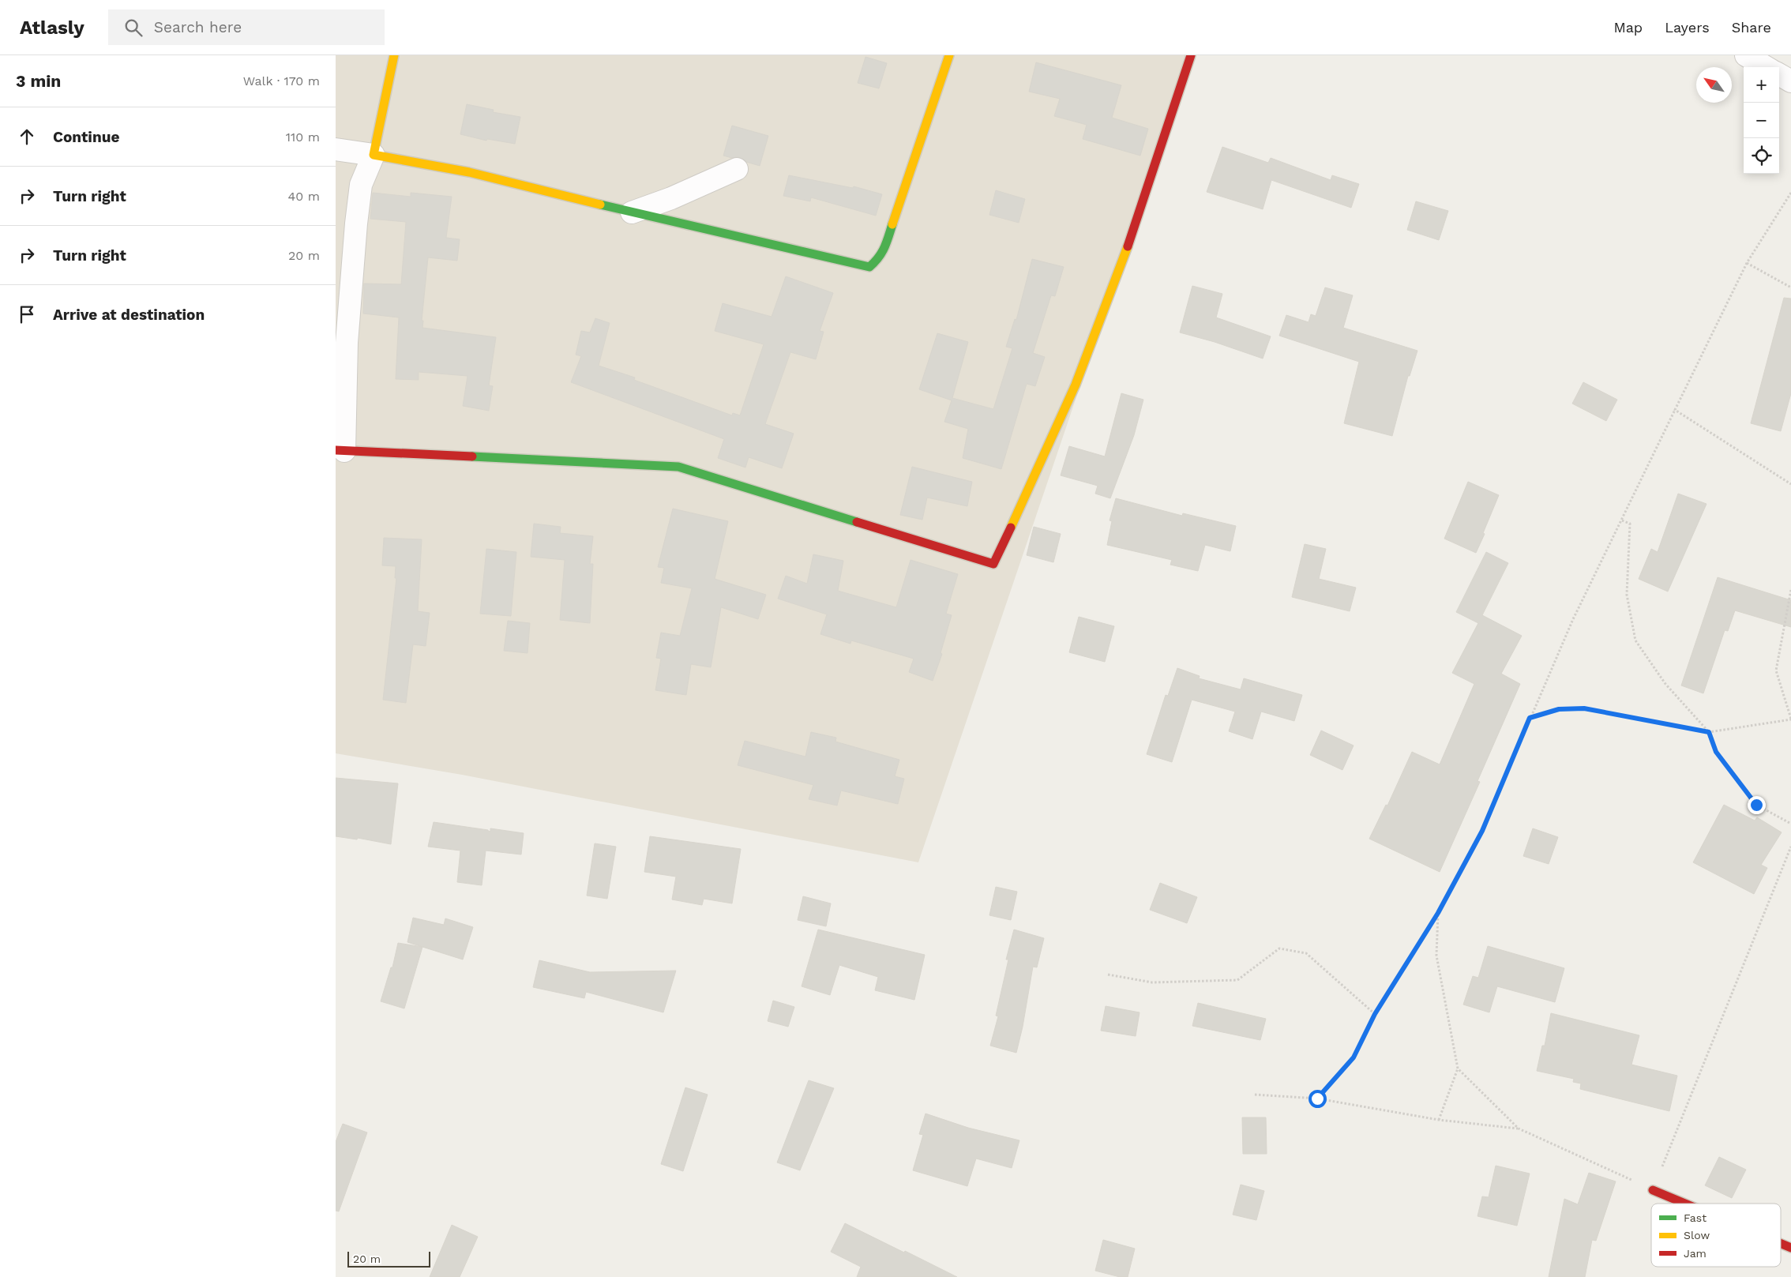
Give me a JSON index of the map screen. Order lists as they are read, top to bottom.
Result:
{
  "legend": ["Fast", "Slow", "Jam"],
  "scale_bar": "20 m",
  "north": "top left",
  "page": {
    "header": "Atlasly",
    "search": "Search here",
    "nav": ["Map", "Layers", "Share"],
    "heading": ["3 min", "Walk · 170 m"],
    "map_buttons": ["+", "−"],
    "list": [
      ["Continue", "110 m"],
      ["Turn right", "40 m"],
      ["Turn right", "20 m"],
      "Arrive at destination"
    ],
    "scale": "20 m"
  }
}
